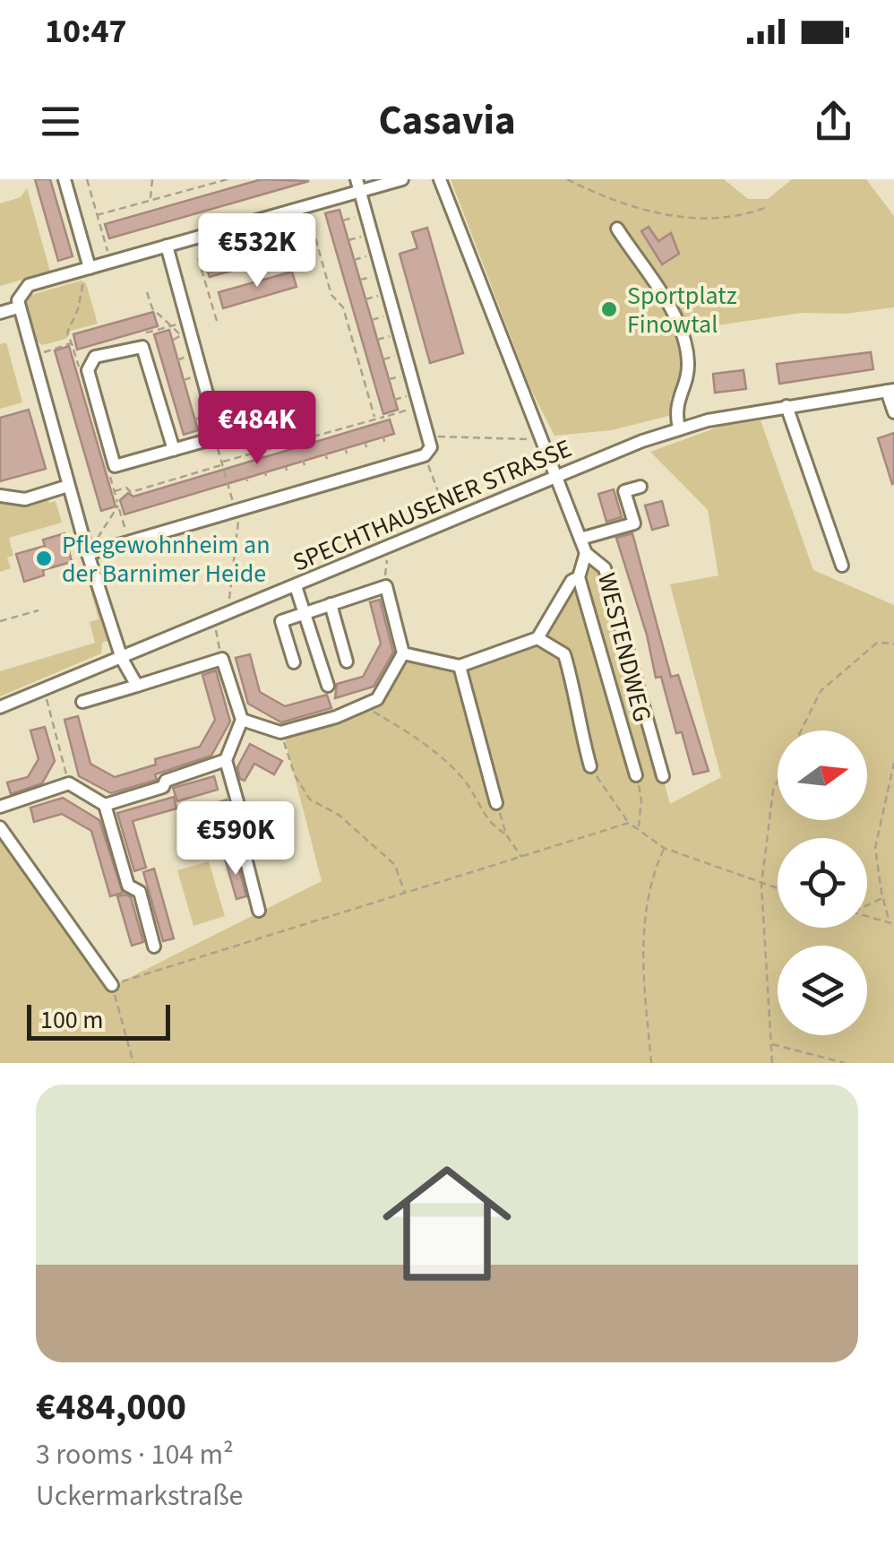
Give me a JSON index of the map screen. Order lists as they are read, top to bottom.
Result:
{
  "streets": {
    "street": ["SPECHTHAUSENER STRASSE", "WESTENDWEG"]
  },
  "crossings": [
    ["SPECHTHAUSENER STRASSE", "WESTENDWEG"]
  ],
  "places": ["Sportplatz Finowtal", "Pflegewohnheim an der Barnimer Heide"],
  "scale_bar": "100 m",
  "north": "right",
  "page": {
    "status": "10:47",
    "header": "Casavia",
    "price": ["€532K", "€484K", "€590K"],
    "scale": "100 m",
    "list": [
      {
        "name": "€484,000",
        "note": "3 rooms · 104 m² · Uckermarkstraße"
      }
    ]
  }
}
